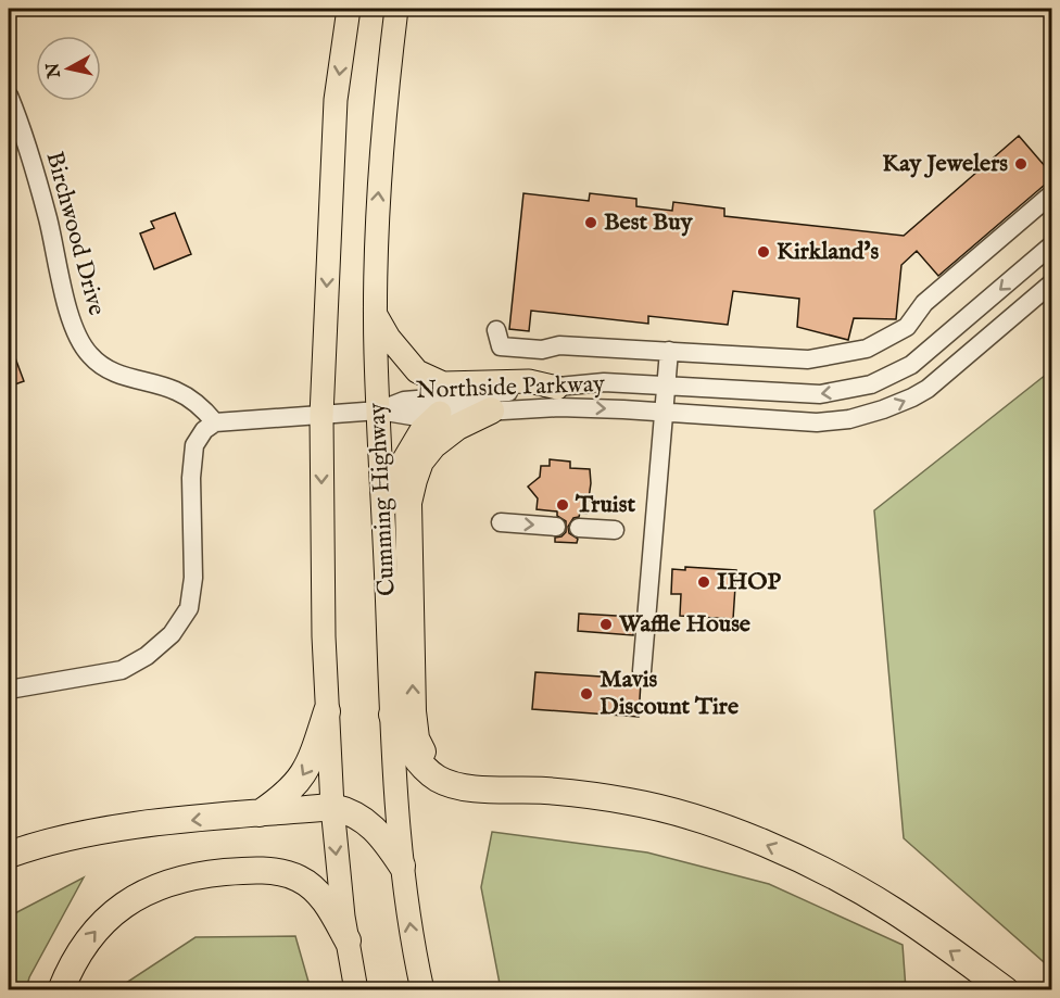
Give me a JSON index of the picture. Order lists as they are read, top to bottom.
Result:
{
  "streets": {
    "main road": ["Cumming Highway"],
    "street": ["Birchwood Drive", "Northside Parkway"]
  },
  "crossings": [
    ["Northside Parkway", "Cumming Highway"]
  ],
  "places": [
    "Kay Jewelers",
    "Best Buy",
    "Kirkland's",
    "Truist",
    "IHOP",
    "Waffle House",
    "Mavis Discount Tire"
  ],
  "north": "left"
}
